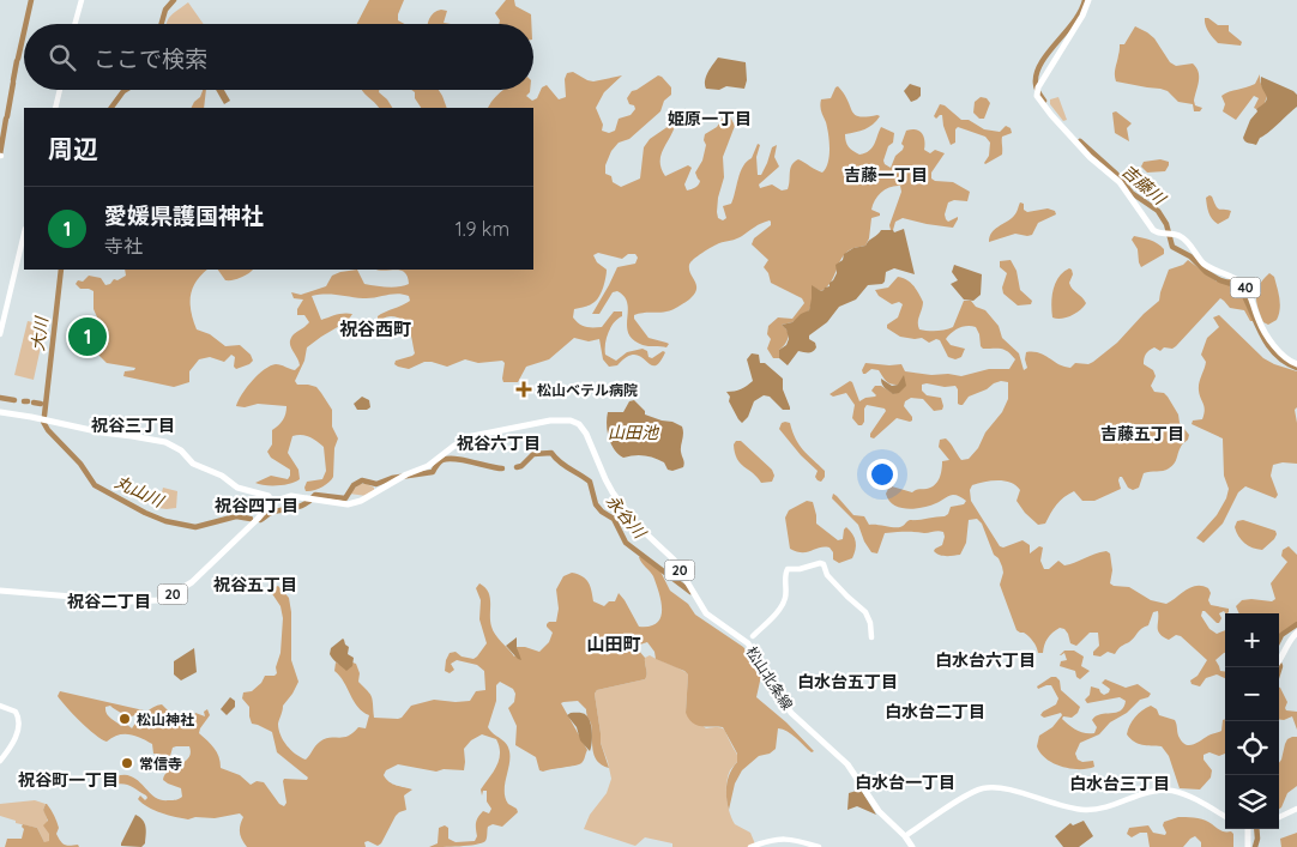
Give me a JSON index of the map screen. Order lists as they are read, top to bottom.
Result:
{
  "streets": {
    "main road": ["40", "20", "松山北条線"]
  },
  "crossings": [
    ["20", "松山北条線"]
  ],
  "districts": [
    "姫原一丁目",
    "吉藤一丁目",
    "祝谷西町",
    "祝谷三丁目",
    "吉藤五丁目",
    "祝谷六丁目",
    "祝谷四丁目",
    "祝谷五丁目",
    "祝谷二丁目",
    "山田町",
    "白水台六丁目",
    "白水台五丁目",
    "白水台二丁目",
    "祝谷町一丁目",
    "白水台一丁目",
    "白水台三丁目"
  ],
  "water": [
    "吉藤川",
    "大川",
    "山田池",
    "丸山川",
    "永谷川"
  ],
  "places": {
    "health": ["松山ベテル病院"],
    "other": ["松山神社", "常信寺"]
  },
  "page": {
    "search": "ここで検索",
    "heading": "周辺",
    "list": [
      {
        "mark": "1",
        "name": "愛媛県護国神社",
        "note": "寺社",
        "value": "1.9 km"
      }
    ],
    "pins": "1",
    "map_buttons": ["+", "−"]
  }
}
